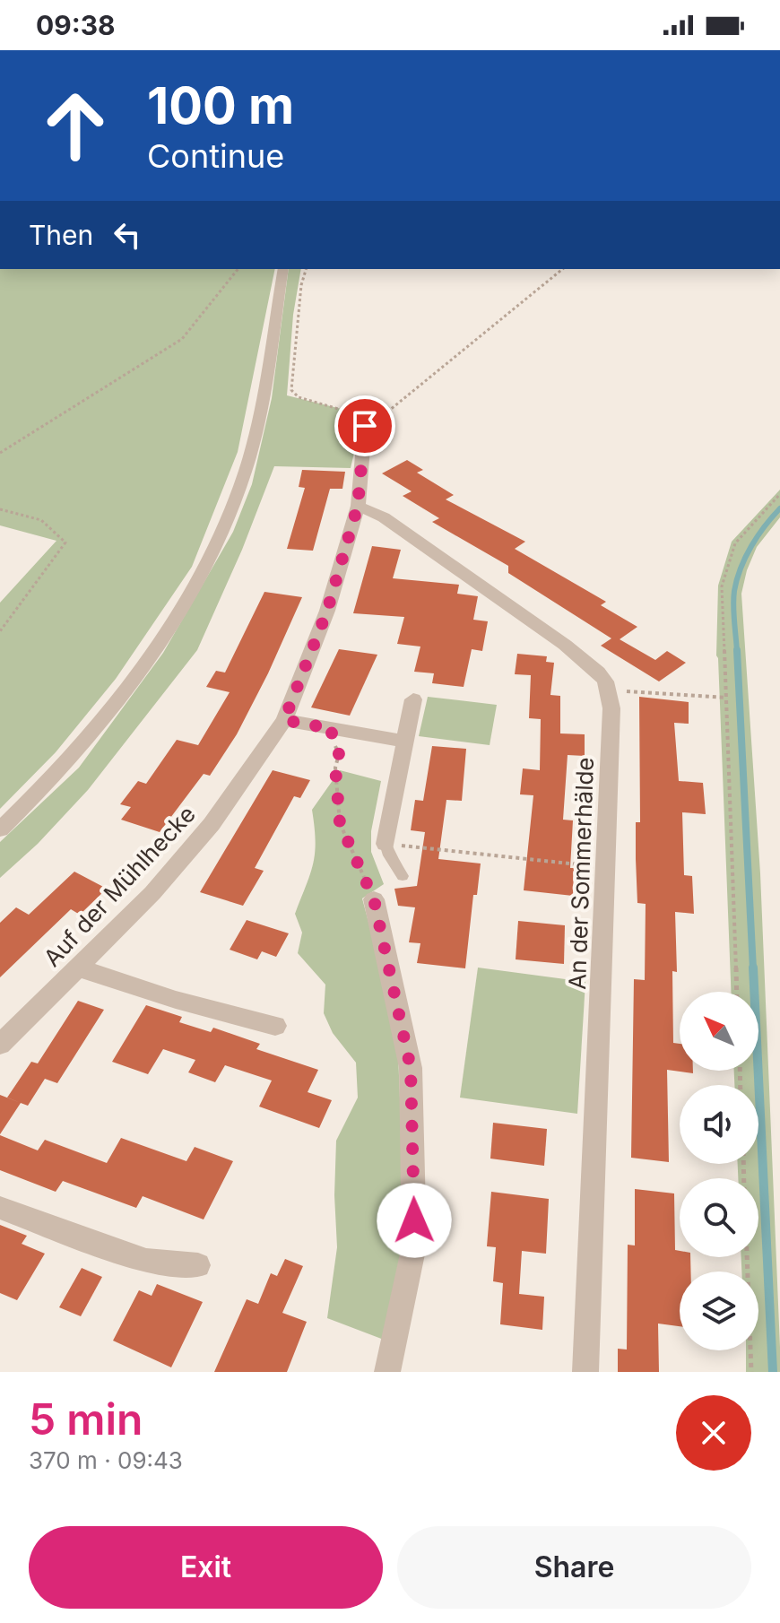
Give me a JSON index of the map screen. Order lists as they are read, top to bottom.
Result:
{
  "streets": {
    "street": ["An der Sommerhälde", "Auf der Mühlhecke"]
  },
  "north": "top left",
  "page": {
    "status": "09:38",
    "turn": ["100 m", "Continue"],
    "then": "Then",
    "heading": ["5 min", "370 m · 09:43"],
    "buttons": ["Exit", "Share"]
  }
}
